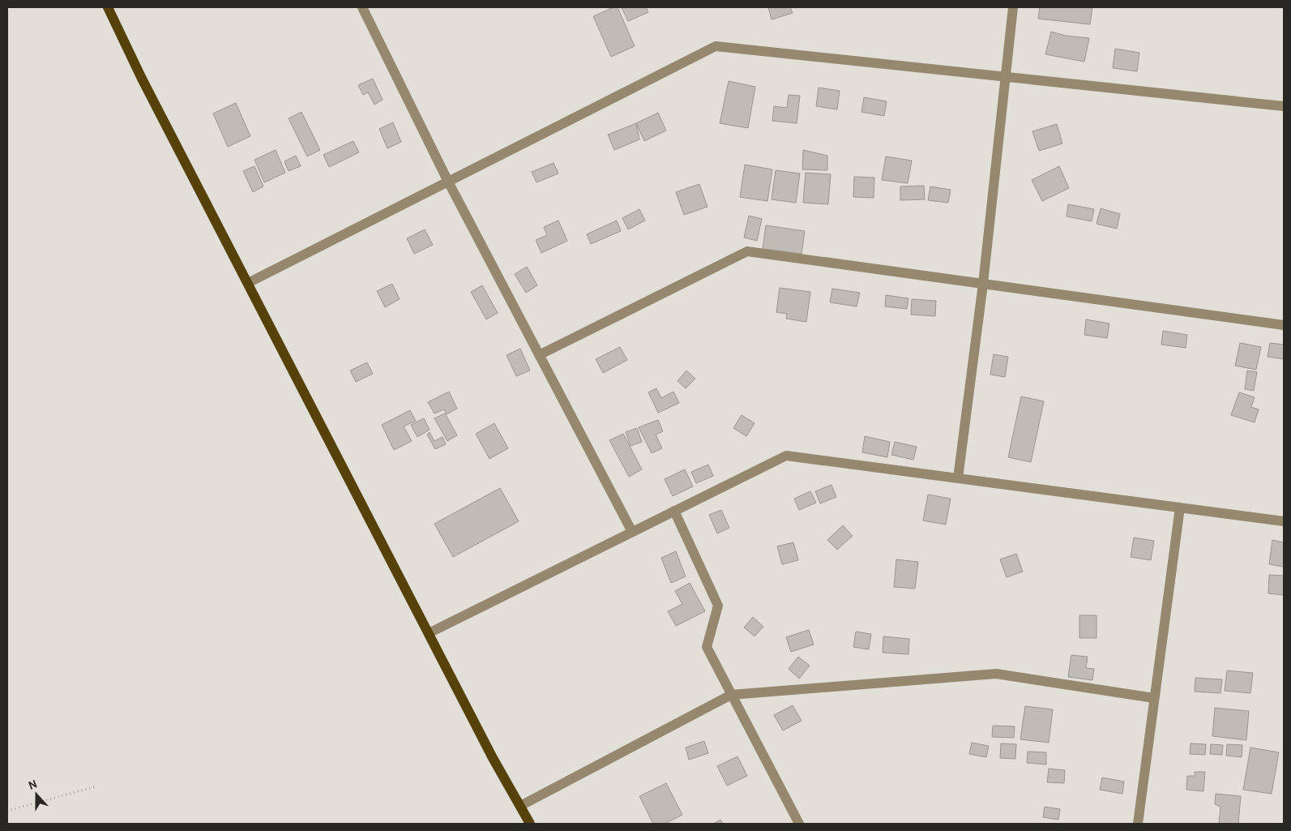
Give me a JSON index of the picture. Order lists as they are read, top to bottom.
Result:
{
  "north": "top"
}
